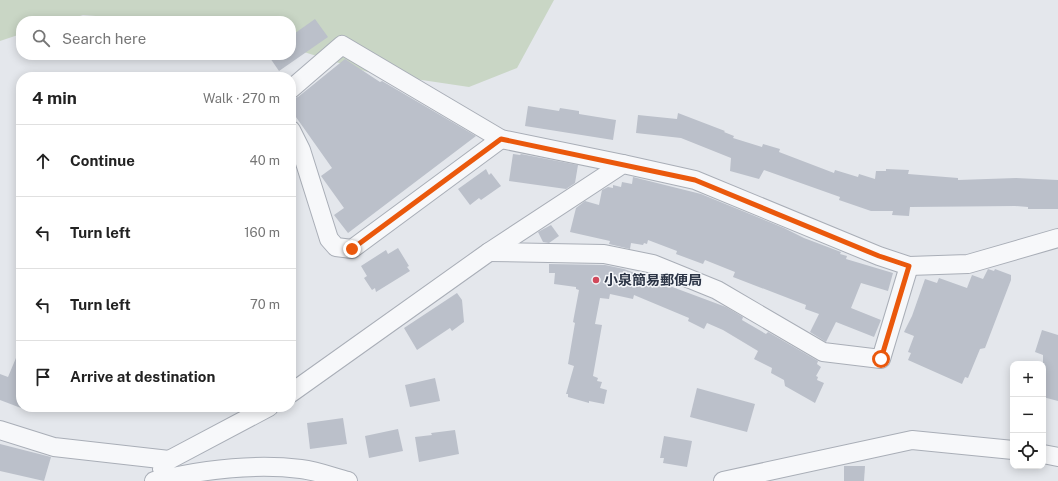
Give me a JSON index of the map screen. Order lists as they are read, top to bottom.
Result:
{
  "places": ["小泉簡易郵便局"],
  "page": {
    "search": "Search here",
    "heading": ["4 min", "Walk · 270 m"],
    "list": [
      ["Continue", "40 m"],
      ["Turn left", "160 m"],
      ["Turn left", "70 m"],
      "Arrive at destination"
    ],
    "map_buttons": ["+", "−"]
  }
}
